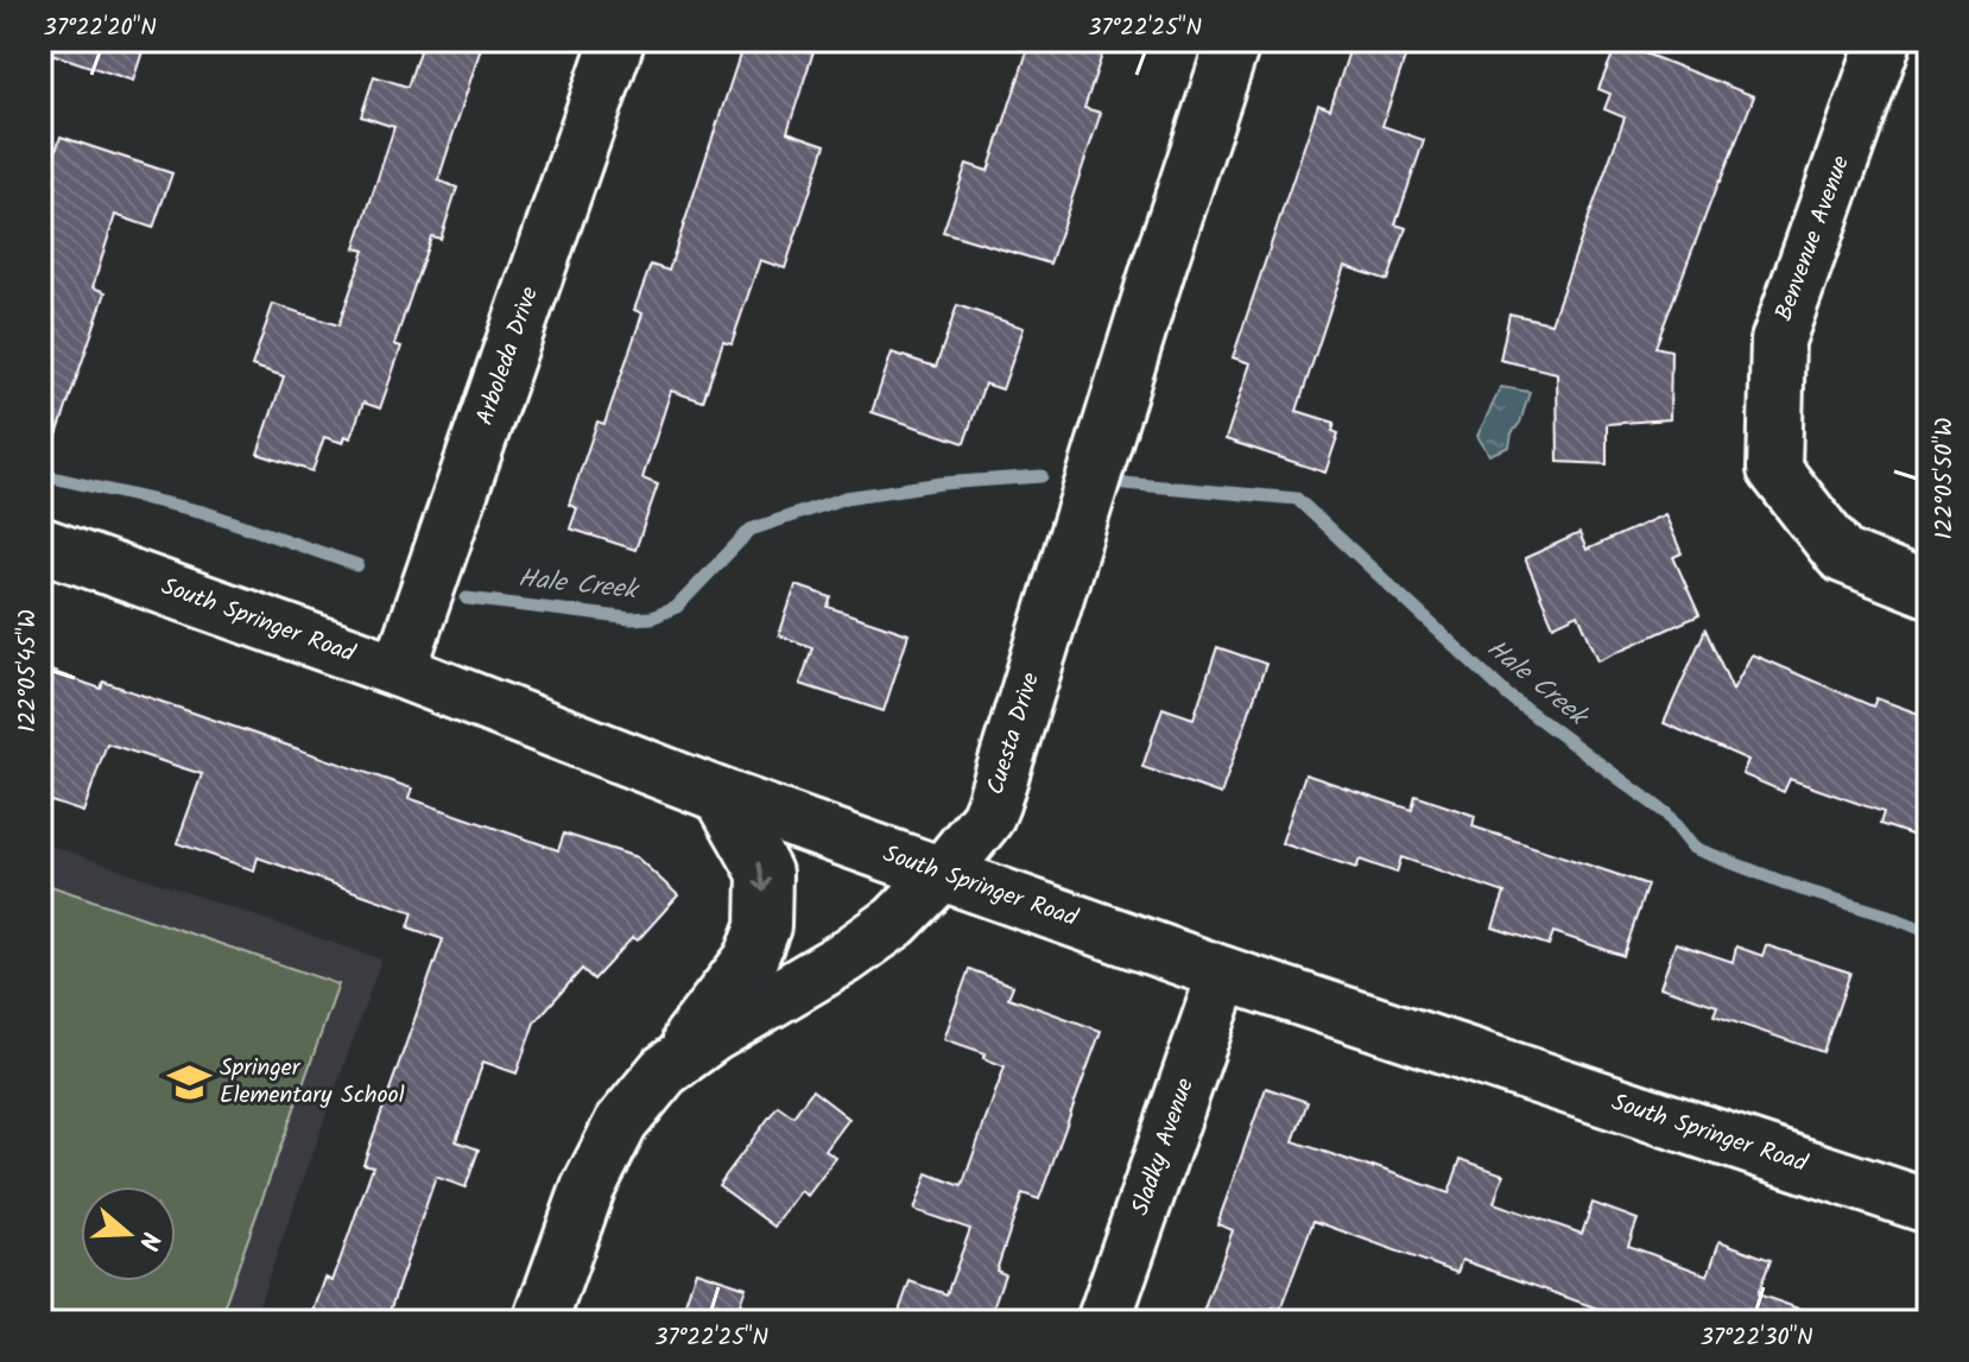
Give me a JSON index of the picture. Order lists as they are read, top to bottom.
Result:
{
  "streets": {
    "street": [
      "Benvenue Avenue",
      "Arboleda Drive",
      "South Springer Road",
      "Cuesta Drive",
      "Sladky Avenue"
    ]
  },
  "crossings": [
    ["Arboleda Drive", "South Springer Road"],
    ["South Springer Road", "Cuesta Drive"],
    ["South Springer Road", "Sladky Avenue"]
  ],
  "water": ["Hale Creek"],
  "places": {
    "school or university": ["Springer Elementary School"]
  },
  "north": "right",
  "coordinates": [
    "37°22'20\"N",
    "37°22'25\"N",
    "122°05'50\"W",
    "122°05'45\"W",
    "37°22'30\"N"
  ]
}
